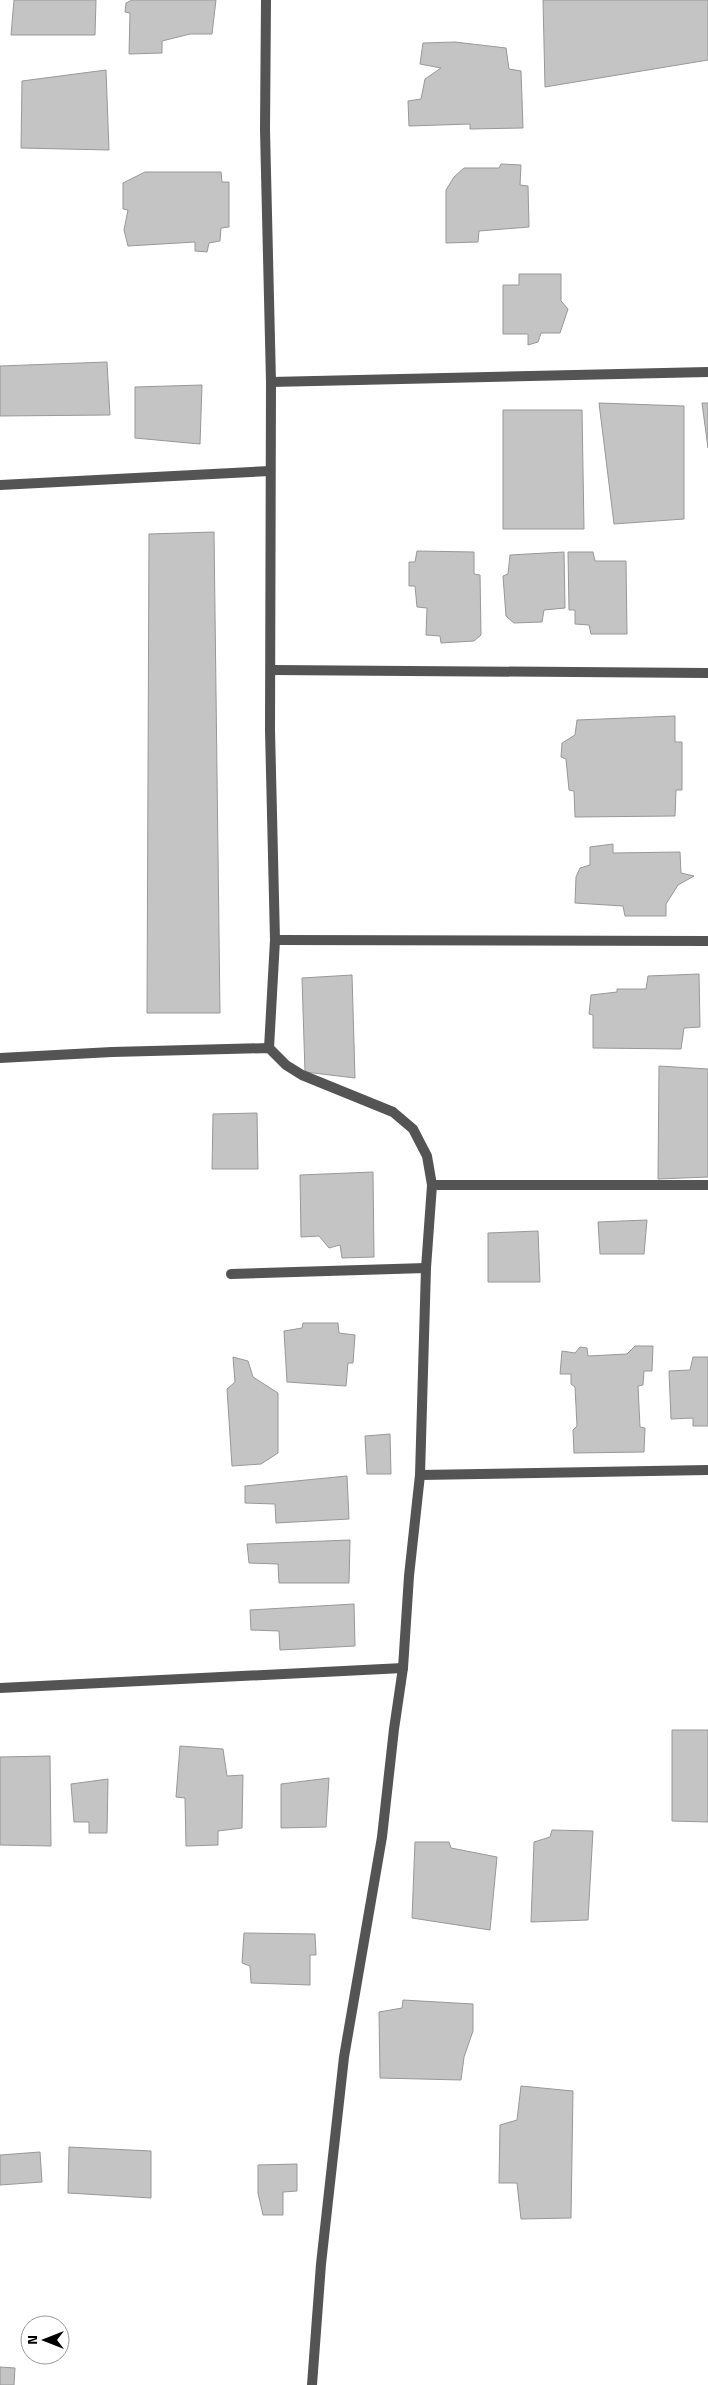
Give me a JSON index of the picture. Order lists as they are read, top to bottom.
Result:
{
  "north": "left"
}
